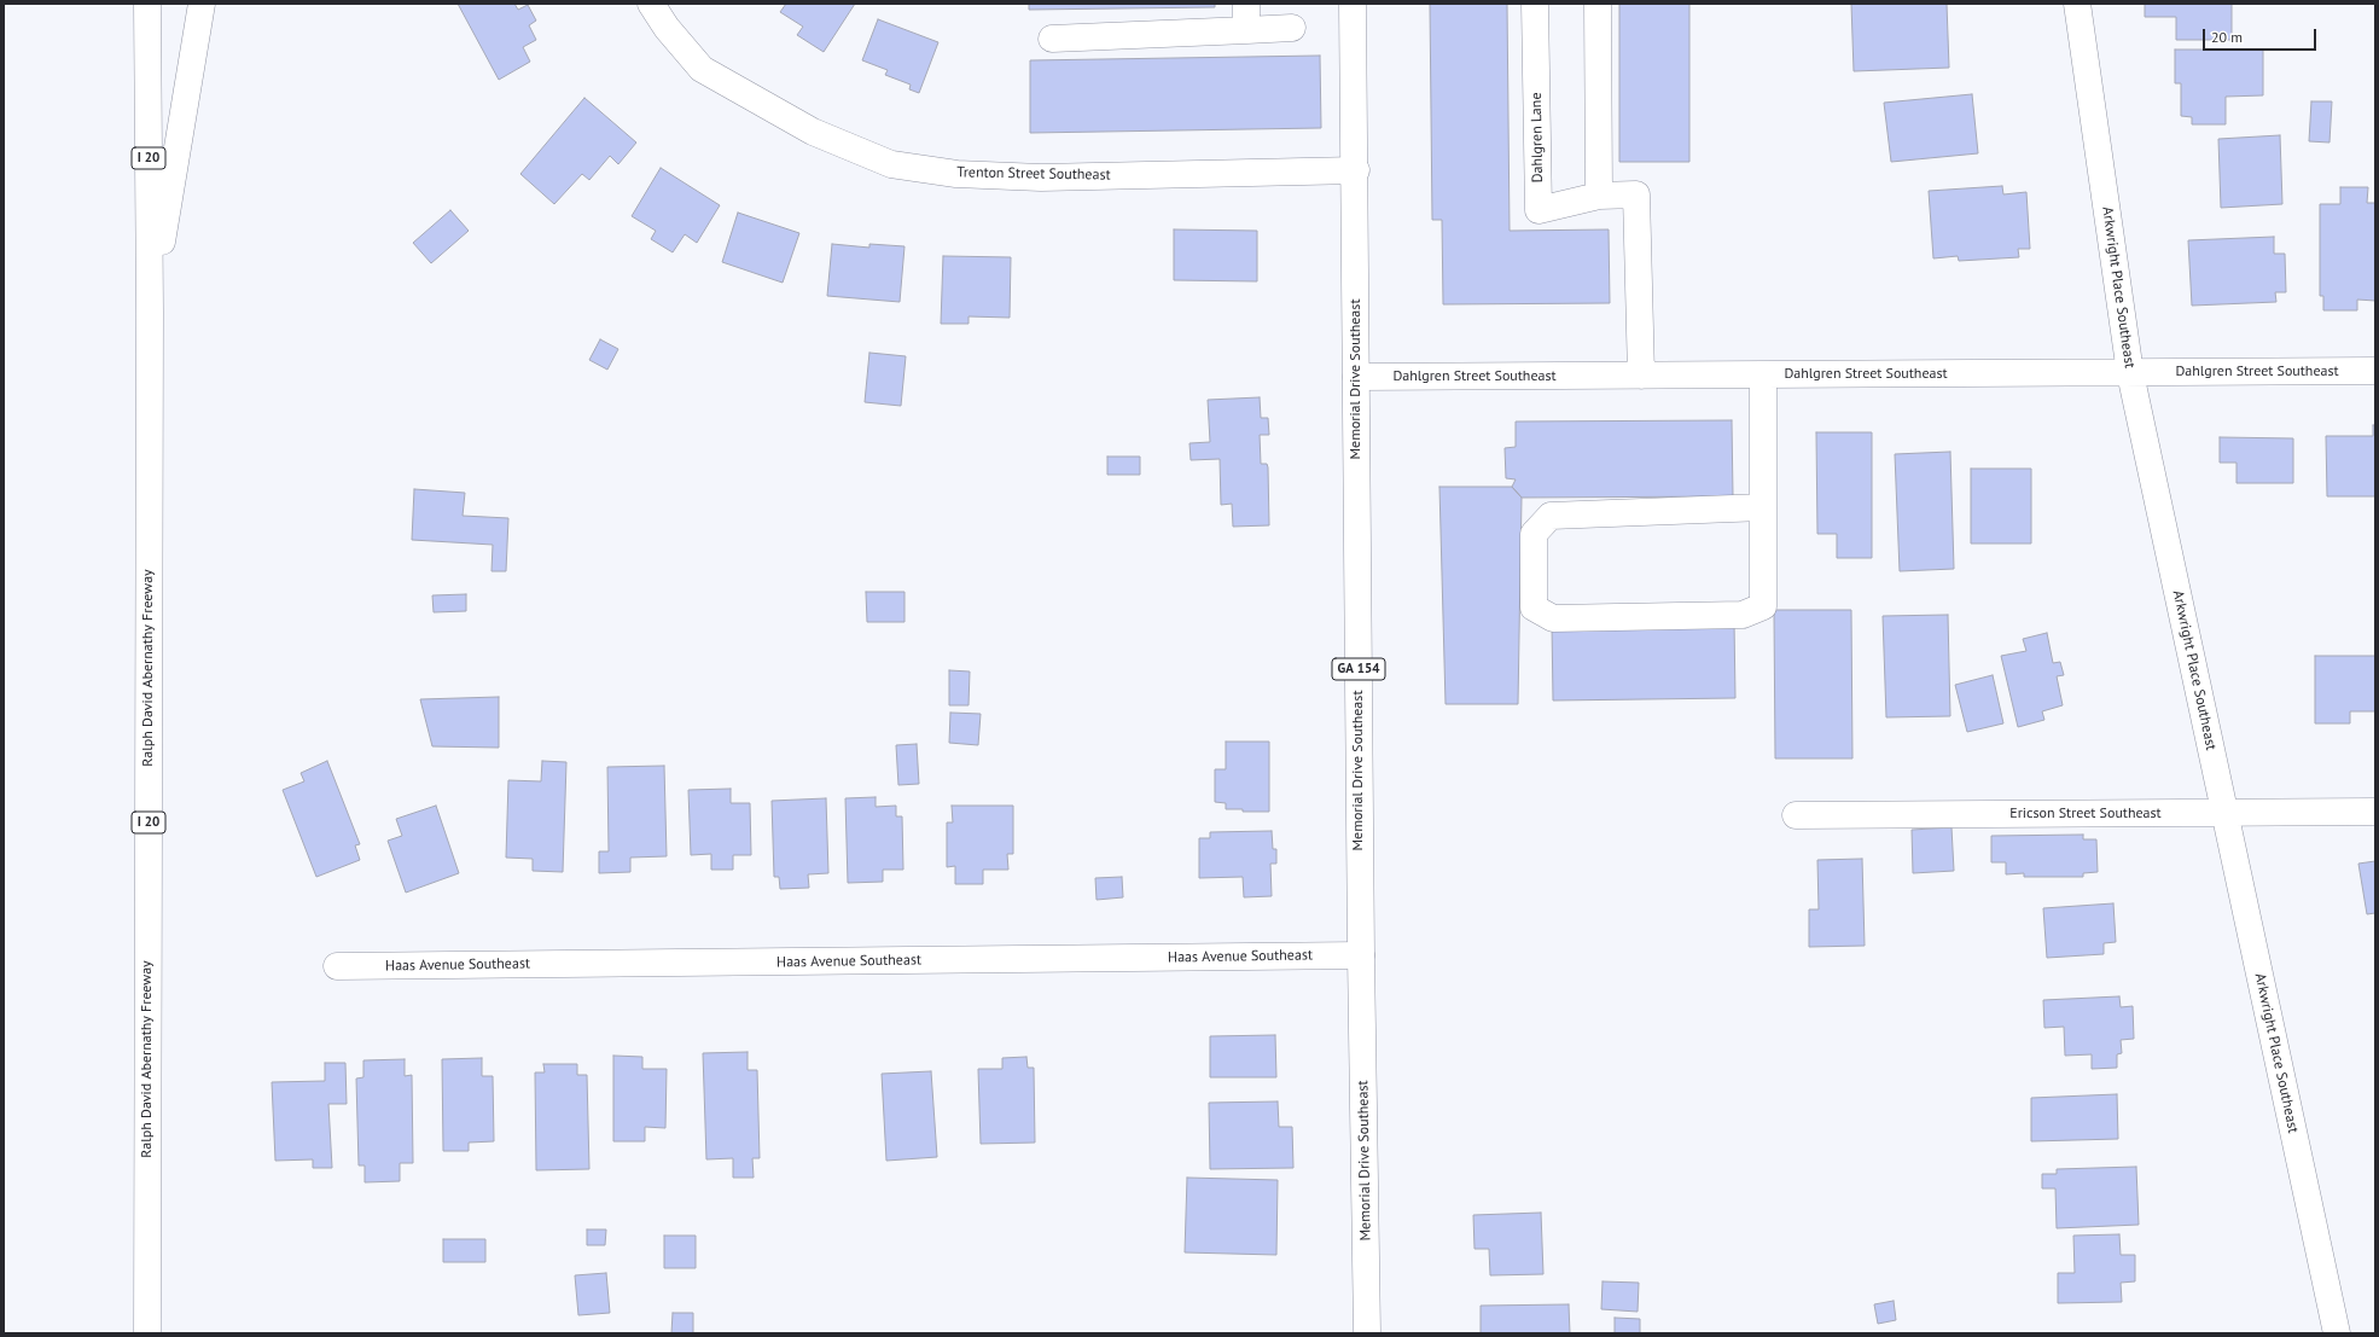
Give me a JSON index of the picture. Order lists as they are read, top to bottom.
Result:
{
  "streets": {
    "main road": [
      "Dahlgren Lane",
      "I 20",
      "Trenton Street Southeast",
      "Arkwright Place Southeast",
      "Dahlgren Street Southeast",
      "Memorial Drive Southeast",
      "Ralph David Abernathy Freeway",
      "GA 154",
      "Ericson Street Southeast",
      "Haas Avenue Southeast"
    ]
  },
  "crossings": [
    ["Dahlgren Lane", "Dahlgren Street Southeast"],
    ["Trenton Street Southeast", "Memorial Drive Southeast"],
    ["Arkwright Place Southeast", "Dahlgren Street Southeast"],
    ["Arkwright Place Southeast", "Ericson Street Southeast"],
    ["Dahlgren Street Southeast", "Memorial Drive Southeast"],
    ["Memorial Drive Southeast", "Haas Avenue Southeast"]
  ],
  "scale_bar": "20 m"
}
